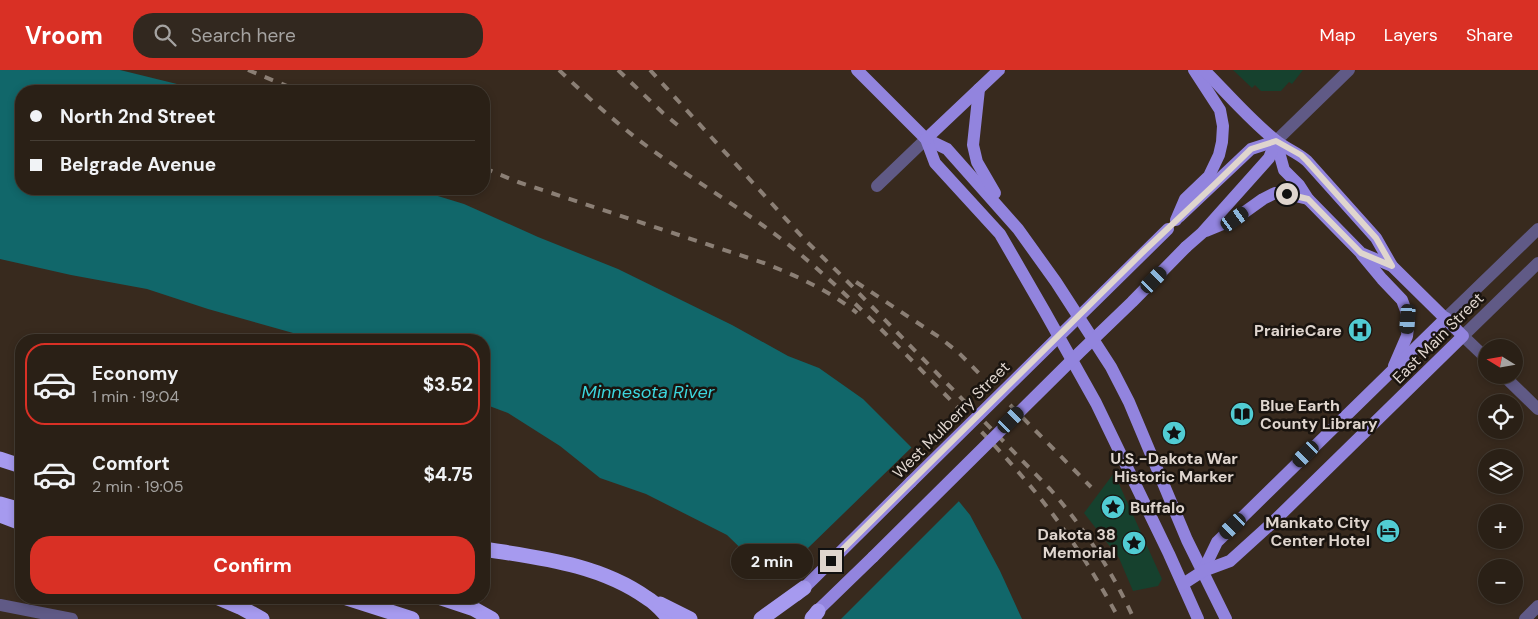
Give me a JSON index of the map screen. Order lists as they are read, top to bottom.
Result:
{
  "streets": {
    "main road": ["East Main Street", "West Mulberry Street"]
  },
  "water": ["Minnesota River"],
  "places": {
    "hospital": ["PrairieCare"],
    "library": ["Blue Earth County Library"],
    "place": ["U.S.-Dakota War Historic Marker", "Buffalo", "Dakota 38 Memorial"],
    "hotel": ["Mankato City Center Hotel"]
  },
  "north": "left",
  "page": {
    "header": "Vroom",
    "search": "Search here",
    "nav": ["Map", "Layers", "Share"],
    "banner": ["North 2nd Street", "Belgrade Avenue"],
    "map_buttons": ["+", "−"],
    "list": [
      {
        "name": "Economy",
        "note": "1 min · 19:04",
        "value": "$3.52"
      },
      {
        "name": "Comfort",
        "note": "2 min · 19:05",
        "value": "$4.75"
      }
    ],
    "buttons": "Confirm",
    "bubble": "2 min"
  }
}
